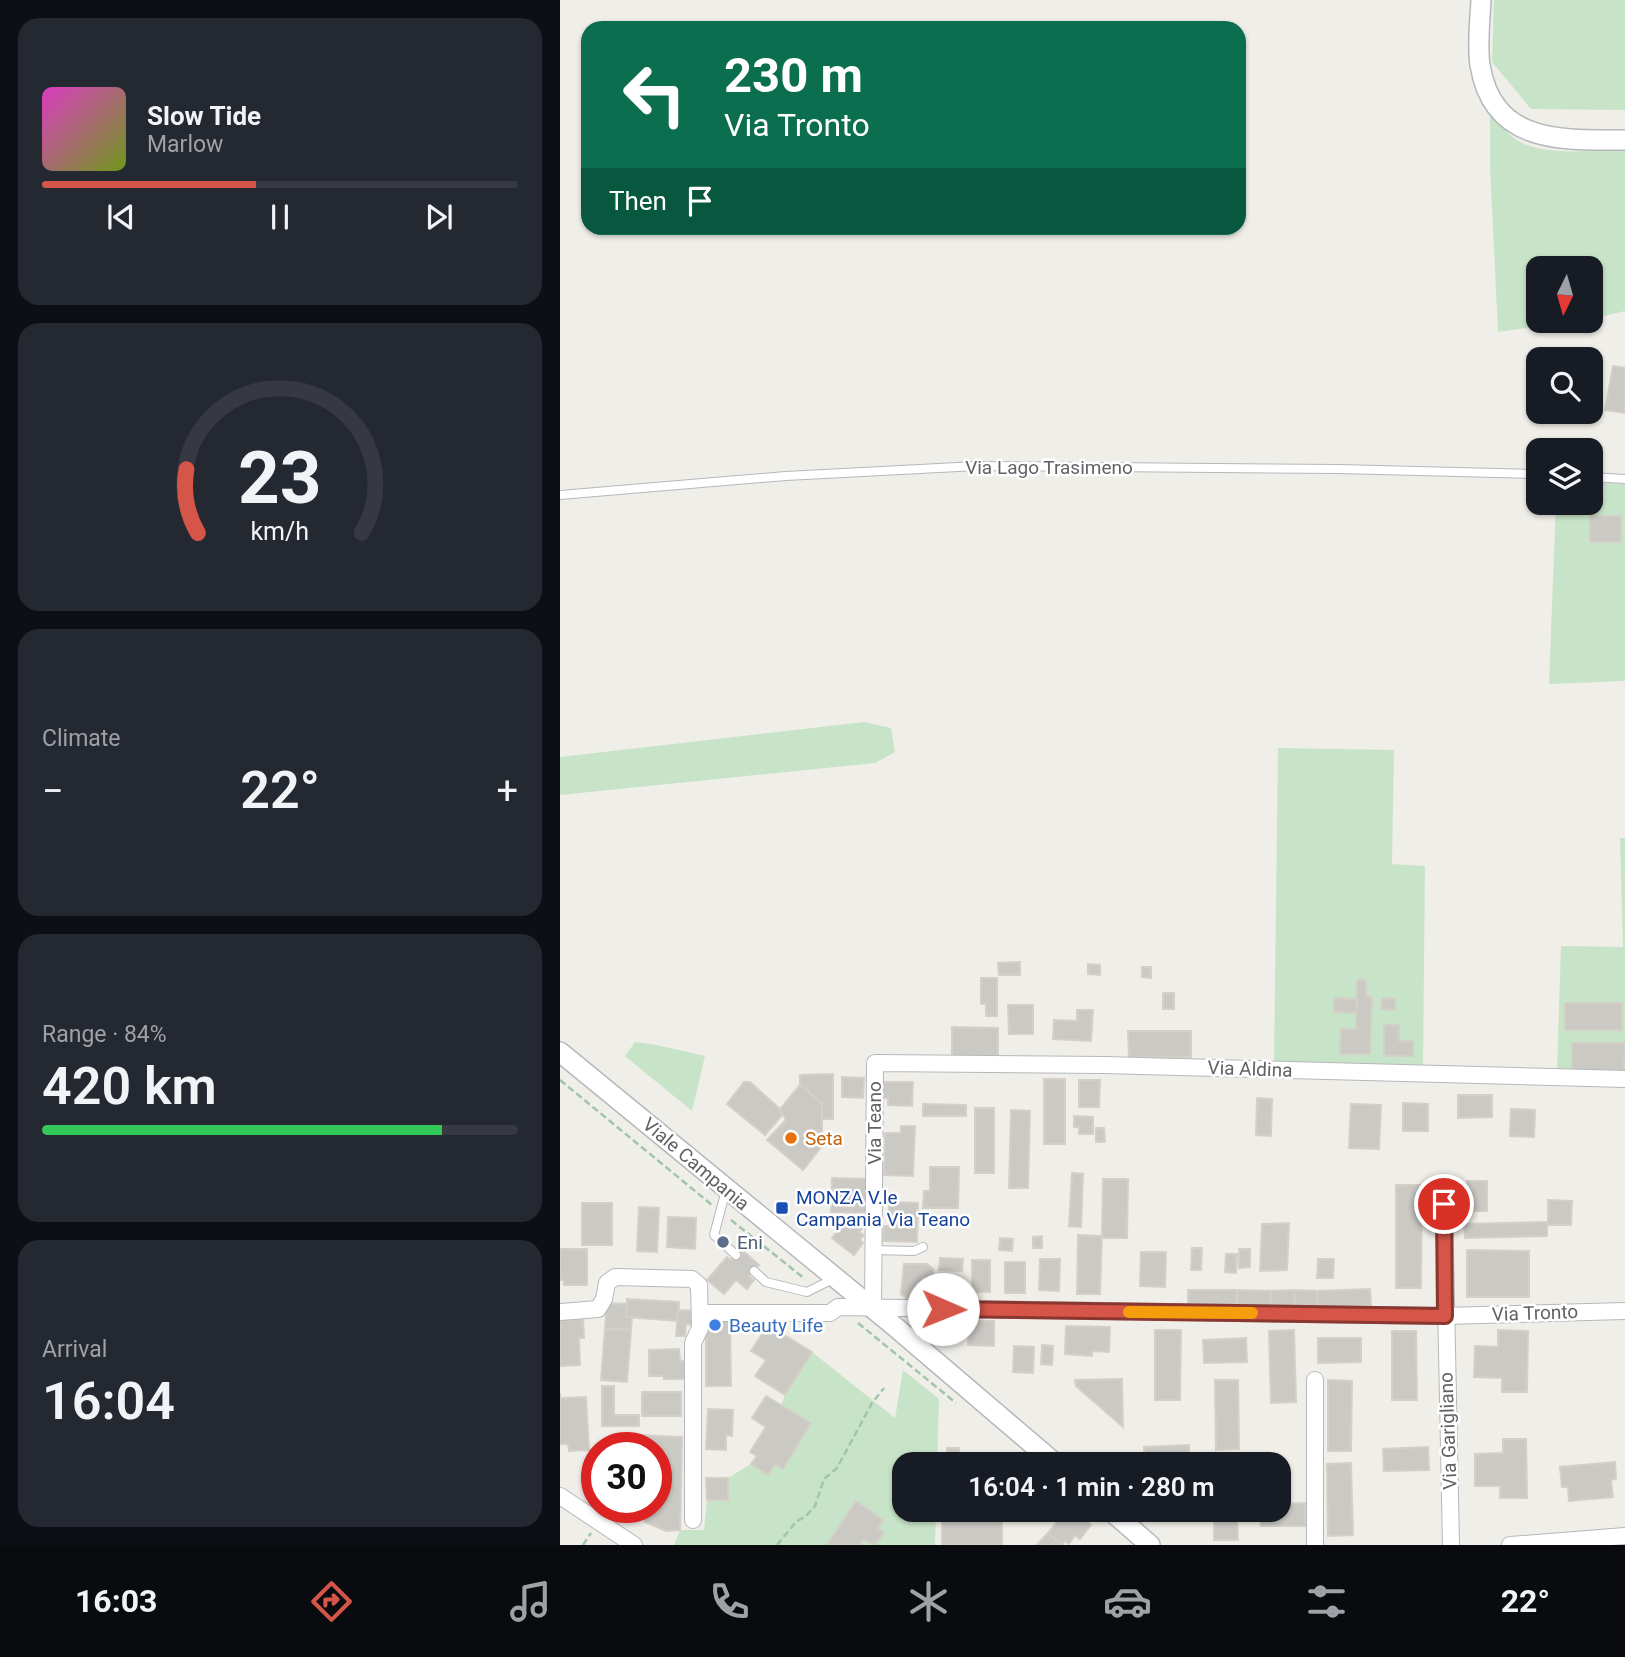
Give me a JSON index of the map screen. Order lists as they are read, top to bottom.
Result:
{
  "streets": {
    "street": [
      "Via Aldina",
      "Via Teano",
      "Viale Campania",
      "Via Tronto",
      "Via Garigliano"
    ],
    "lane": ["Via Lago Trasimeno"]
  },
  "crossings": [
    ["Via Aldina", "Via Teano"],
    ["Via Teano", "Viale Campania"],
    ["Via Teano", "Via Tronto"],
    ["Viale Campania", "Via Tronto"],
    ["Via Tronto", "Via Garigliano"]
  ],
  "places": {
    "other": ["Seta", "Eni", "Beauty Life"],
    "transit": ["MONZA V.le Campania Via Teano"]
  },
  "north": "bottom",
  "page": {
    "turn": ["230 m", "Via Tronto"],
    "song": ["Slow Tide", "Marlow"],
    "then": "Then",
    "tile": [
      "Climate",
      ["Range · 84%", "420 km"],
      ["Arrival", "16:04"]
    ],
    "heat": ["−", "22°", "+"],
    "limit": "30",
    "trip": "16:04 · 1 min · 280 m",
    "tabs": ["16:03", "22°"],
    "gauge": ["23", "km/h"]
  }
}
